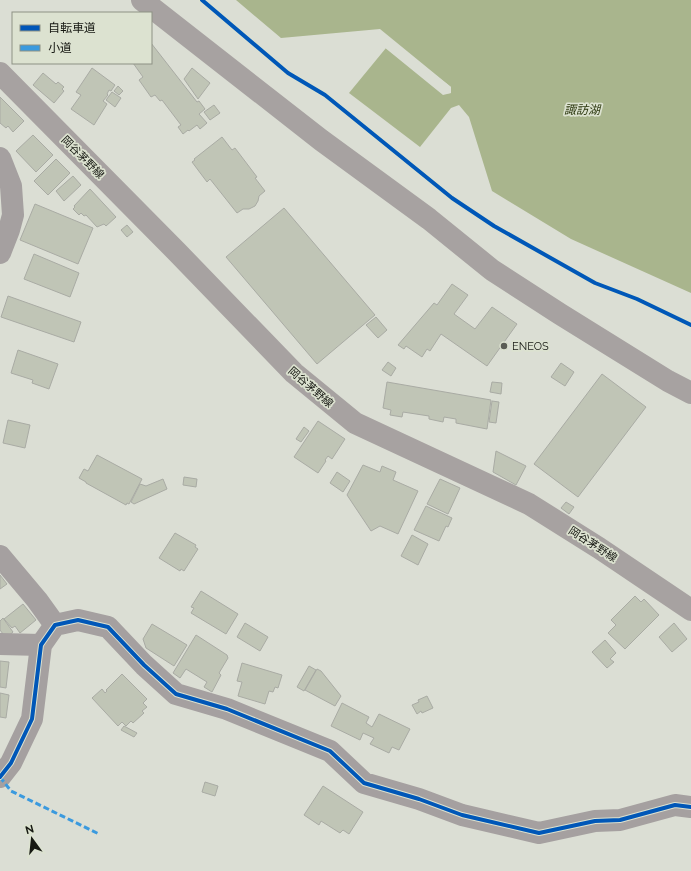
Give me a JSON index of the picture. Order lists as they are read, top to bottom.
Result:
{
  "streets": {
    "main road": ["岡谷茅野線"]
  },
  "water": ["諏訪湖"],
  "places": ["ENEOS"],
  "legend": ["自転車道", "小道"],
  "north": "top"
}
